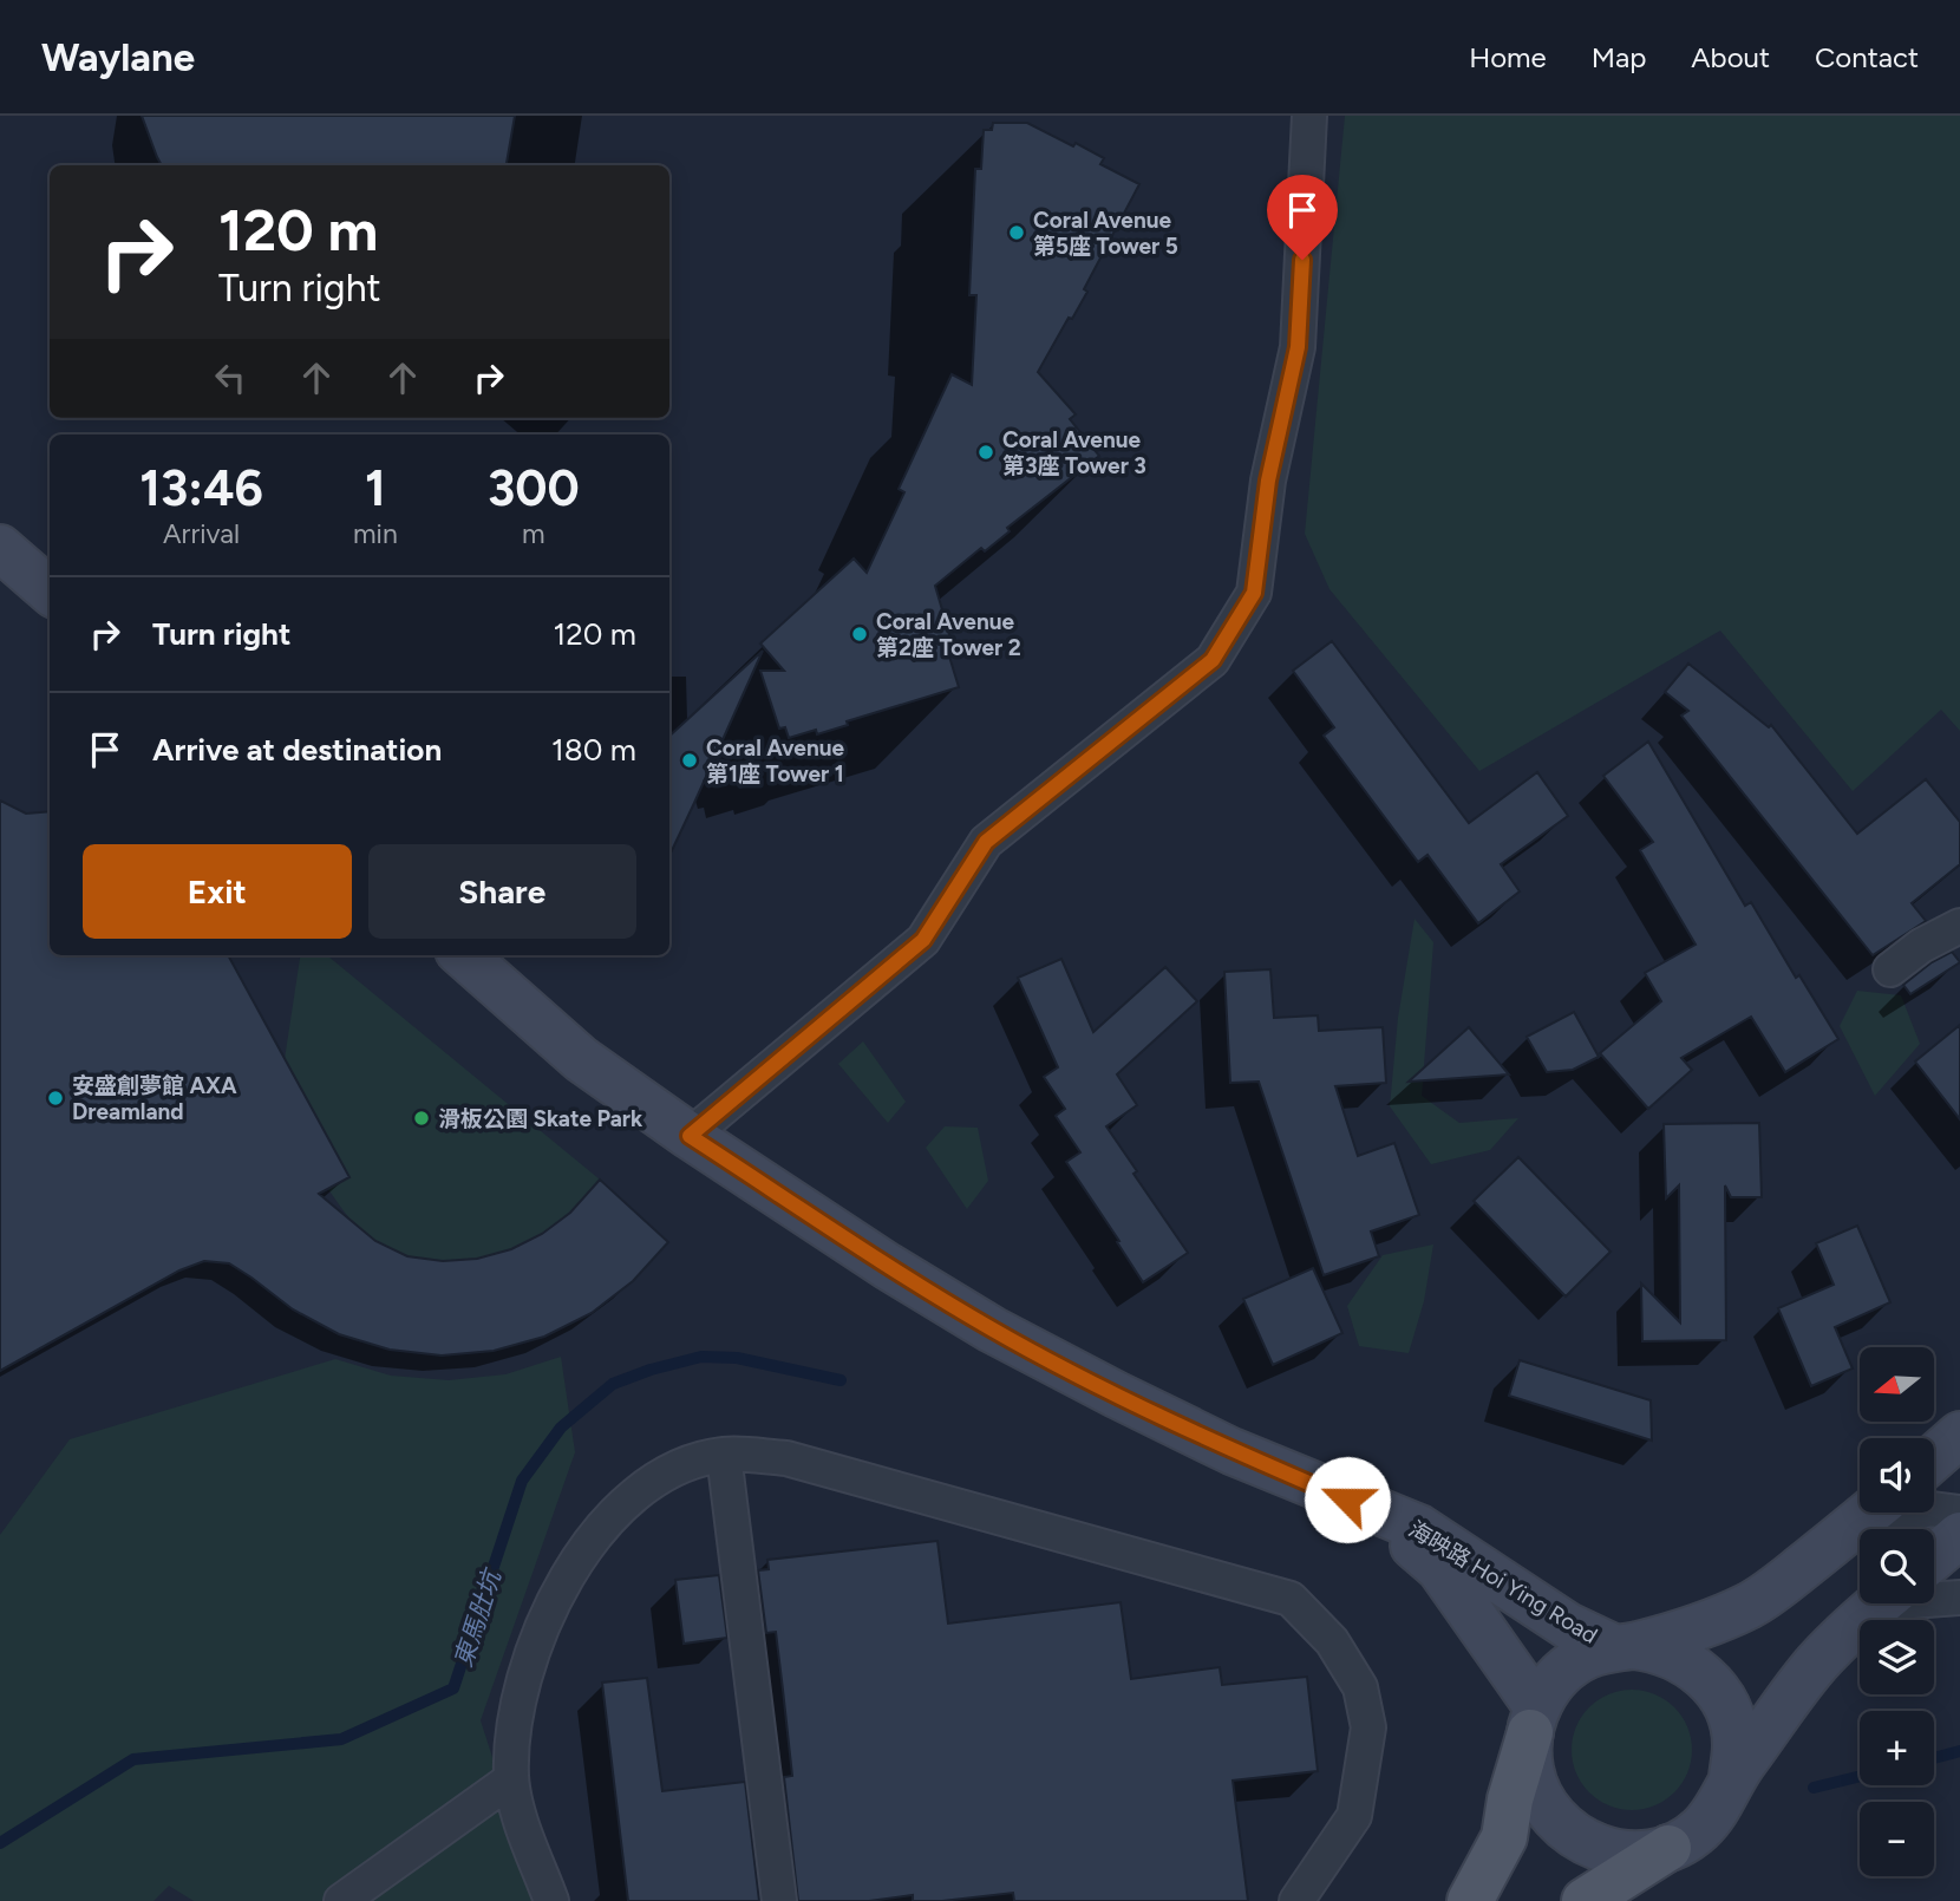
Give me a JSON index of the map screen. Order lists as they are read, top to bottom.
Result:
{
  "streets": {
    "street": ["海映路 Hoi Ying Road"]
  },
  "water": ["東馬肚坑"],
  "places": [
    "Coral Avenue 第5座 Tower 5",
    "Coral Avenue 第3座 Tower 3",
    "Coral Avenue 第2座 Tower 2",
    "Coral Avenue 第1座 Tower 1",
    "安盛創夢館 AXA Dreamland",
    "滑板公園 Skate Park"
  ],
  "north": "left",
  "page": {
    "header": "Waylane",
    "nav": [
      "Home",
      "Map",
      "About",
      "Contact"
    ],
    "turn": ["120 m", "Turn right"],
    "eta": [
      "13:46",
      "Arrival",
      "1",
      "min",
      "300",
      "m"
    ],
    "list": [
      {
        "name": "Turn right",
        "value": "120 m"
      },
      {
        "name": "Arrive at destination",
        "value": "180 m"
      }
    ],
    "buttons": ["Exit", "Share"],
    "map_buttons": ["+", "−"]
  }
}
